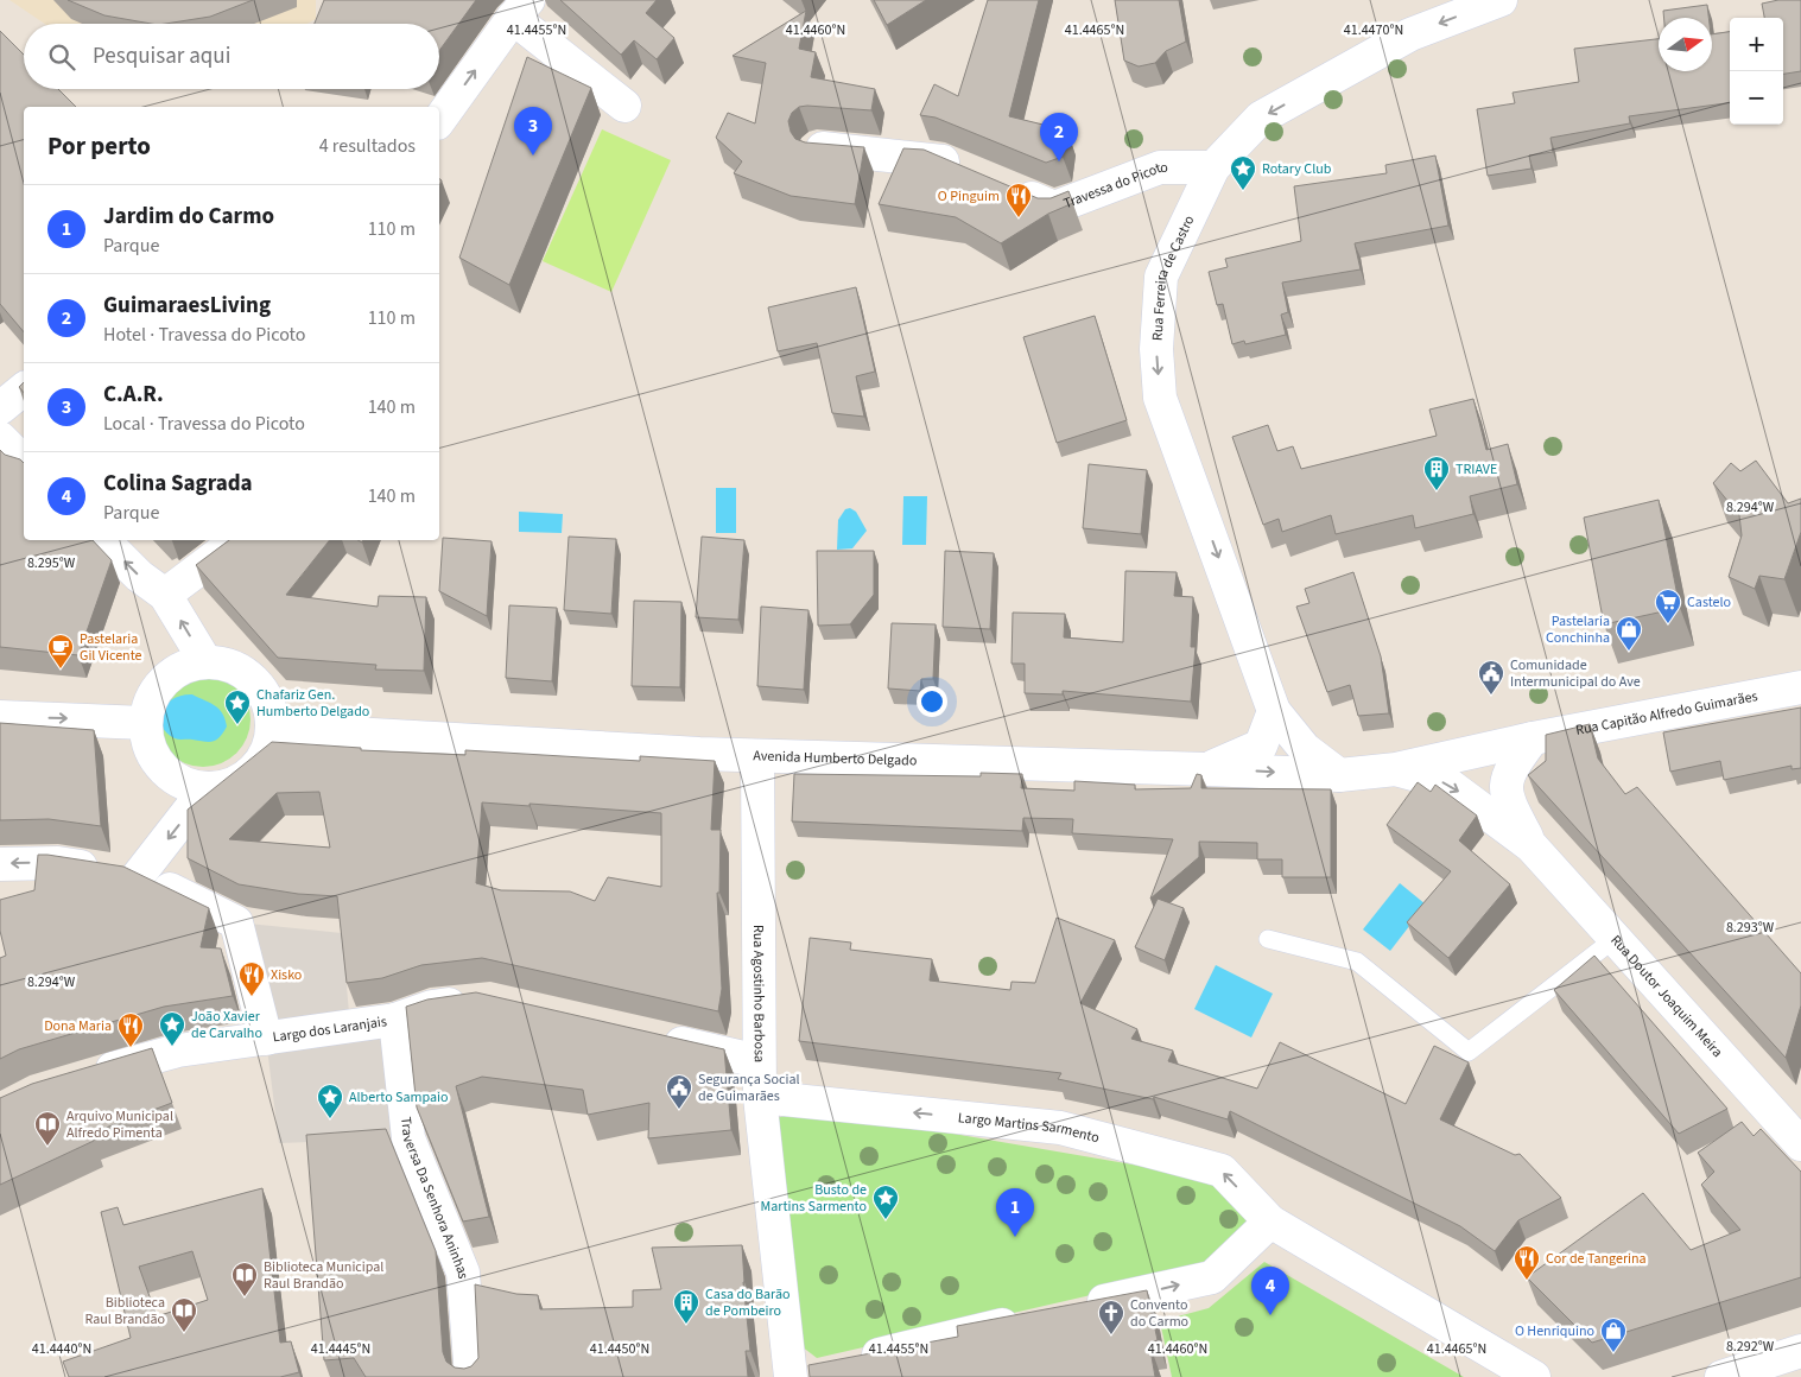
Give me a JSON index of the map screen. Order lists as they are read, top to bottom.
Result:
{
  "streets": {
    "street": [
      "Travessa do Picoto",
      "Rua Ferreira de Castro",
      "Rua Capitão Alfredo Guimarães",
      "Avenida Humberto Delgado",
      "Rua Agostinho Barbosa",
      "Rua Doutor Joaquim Meira",
      "Largo dos Laranjais",
      "Largo Martins Sarmento",
      "Traversa Da Senhora Aninhas"
    ]
  },
  "crossings": [
    ["Travessa do Picoto", "Rua Ferreira de Castro"],
    ["Rua Ferreira de Castro", "Avenida Humberto Delgado"],
    ["Rua Capitão Alfredo Guimarães", "Avenida Humberto Delgado"],
    ["Rua Capitão Alfredo Guimarães", "Rua Doutor Joaquim Meira"],
    ["Avenida Humberto Delgado", "Rua Agostinho Barbosa"],
    ["Avenida Humberto Delgado", "Rua Doutor Joaquim Meira"],
    ["Rua Agostinho Barbosa", "Largo Martins Sarmento"],
    ["Largo dos Laranjais", "Traversa Da Senhora Aninhas"]
  ],
  "one_way": ["Rua Ferreira de Castro", "Largo Martins Sarmento"],
  "places": {
    "place": [
      "Rotary Club",
      "Chafariz Gen. Humberto Delgado",
      "João Xavier de Carvalho",
      "Alberto Sampaio",
      "Busto de Martins Sarmento"
    ],
    "restaurant": [
      "O Pinguim",
      "Xisko",
      "Dona Maria",
      "Cor de Tangerina"
    ],
    "building": ["TRIAVE", "Casa do Barão de Pombeiro"],
    "supermarket": ["Castelo"],
    "shop": ["Pastelaria Conchinha", "O Henriquino"],
    "cafe": ["Pastelaria Gil Vicente"],
    "public building": ["Comunidade Intermunicipal do Ave", "Segurança Social de Guimarães"],
    "library": ["Arquivo Municipal Alfredo Pimenta", "Biblioteca Municipal Raul Brandão", "Biblioteca Raul Brandão"],
    "church": ["Convento do Carmo"]
  },
  "north": "right",
  "page": {
    "map_buttons": ["+", "−"],
    "search": "Pesquisar aqui",
    "pins": [
      "3",
      "2",
      "1",
      "4"
    ],
    "heading": ["Por perto", "4 resultados"],
    "list": [
      {
        "mark": "1",
        "name": "Jardim do Carmo",
        "note": "Parque",
        "value": "110 m"
      },
      {
        "mark": "2",
        "name": "GuimaraesLiving",
        "note": "Hotel · Travessa do Picoto",
        "value": "110 m"
      },
      {
        "mark": "3",
        "name": "C.A.R.",
        "note": "Local · Travessa do Picoto",
        "value": "140 m"
      },
      {
        "mark": "4",
        "name": "Colina Sagrada",
        "note": "Parque",
        "value": "140 m"
      }
    ]
  },
  "coordinates": [
    "41.4455°N",
    "41.4460°N",
    "41.4465°N",
    "41.4470°N",
    "8.294°W",
    "8.295°W",
    "8.293°W",
    "8.292°W",
    "41.4440°N",
    "41.4445°N",
    "41.4450°N"
  ]
}
